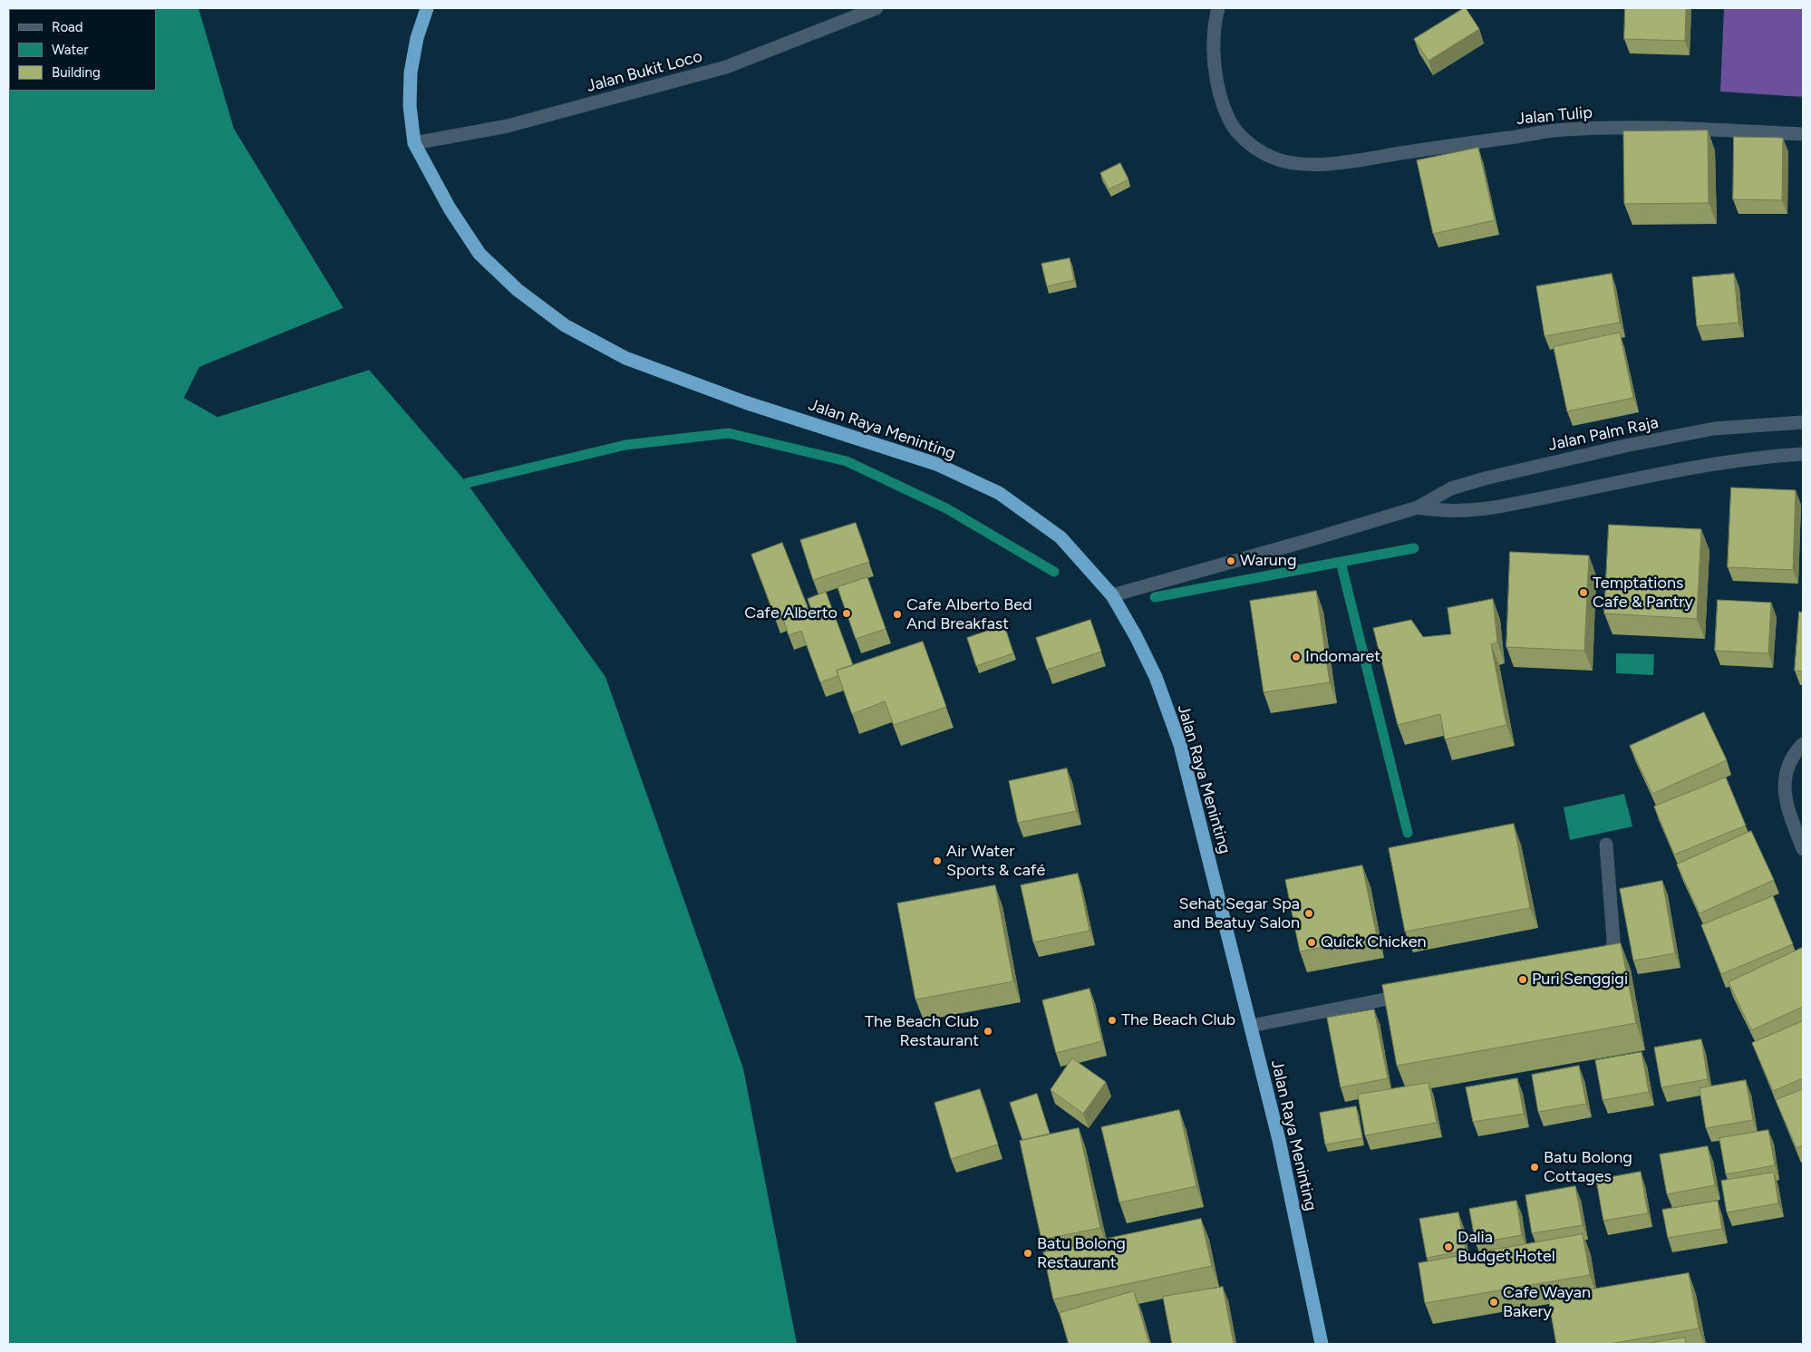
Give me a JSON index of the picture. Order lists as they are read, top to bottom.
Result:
{
  "streets": {
    "highway": ["Jalan Raya Meninting"],
    "street": ["Jalan Bukit Loco", "Jalan Tulip", "Jalan Palm Raja"]
  },
  "crossings": [
    ["Jalan Bukit Loco", "Jalan Raya Meninting"],
    ["Jalan Raya Meninting", "Jalan Palm Raja"]
  ],
  "places": [
    "Warung",
    "Temptations Cafe & Pantry",
    "Cafe Alberto",
    "Cafe Alberto Bed And Breakfast",
    "Indomaret",
    "Air Water Sports & café",
    "Sehat Segar Spa and Beatuy Salon",
    "Quick Chicken",
    "Puri Senggigi",
    "The Beach Club",
    "The Beach Club Restaurant",
    "Batu Bolong Cottages",
    "Dalia Budget Hotel",
    "Batu Bolong Restaurant",
    "Cafe Wayan Bakery"
  ],
  "legend": ["Road", "Water", "Building"]
}
